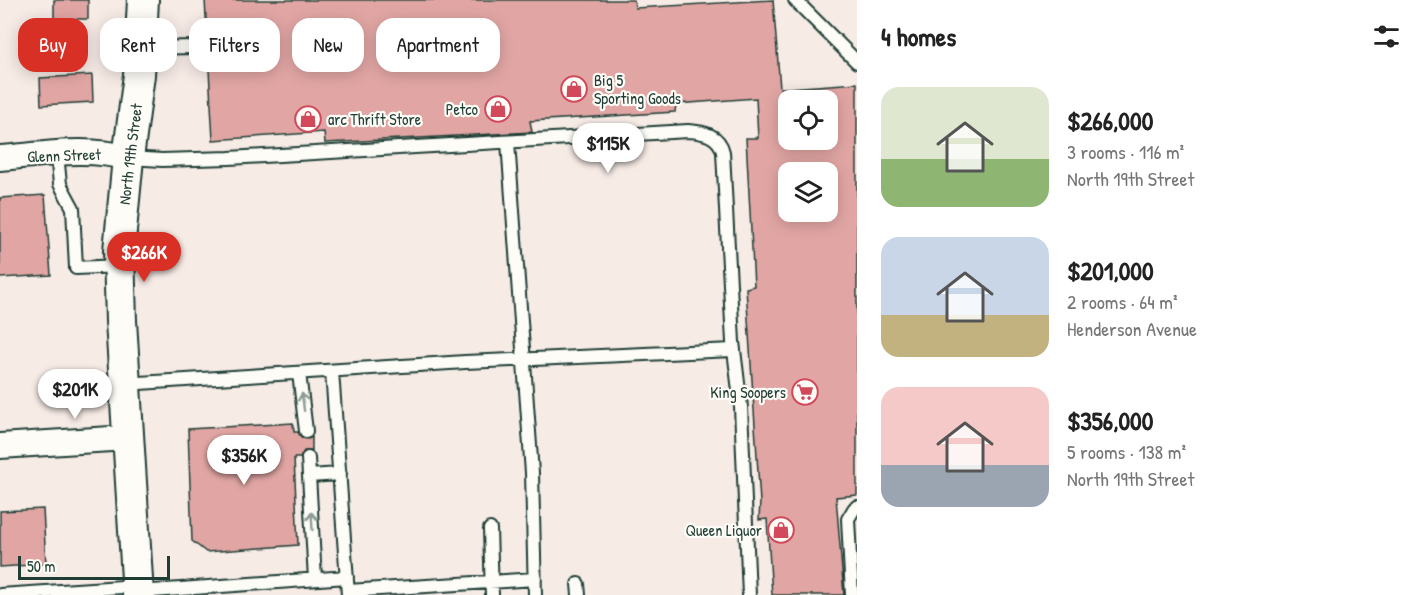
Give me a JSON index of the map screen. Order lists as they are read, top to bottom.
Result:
{
  "streets": {
    "street": ["North 19th Street", "Glenn Street"]
  },
  "crossings": [
    ["North 19th Street", "Glenn Street"]
  ],
  "places": {
    "shop": [
      "Big 5 Sporting Goods",
      "Petco",
      "arc Thrift Store",
      "Queen Liquor"
    ],
    "supermarket": ["King Soopers"]
  },
  "scale_bar": "50 m",
  "page": {
    "heading": "4 homes",
    "chip": [
      "Buy",
      "Rent",
      "Filters",
      "New",
      "Apartment"
    ],
    "list": [
      {
        "name": "$266,000",
        "note": "3 rooms · 116 m² · North 19th Street"
      },
      {
        "name": "$201,000",
        "note": "2 rooms · 64 m² · Henderson Avenue"
      },
      {
        "name": "$356,000",
        "note": "5 rooms · 138 m² · North 19th Street"
      }
    ],
    "price": [
      "$115K",
      "$266K",
      "$201K",
      "$356K"
    ],
    "scale": "50 m"
  }
}
